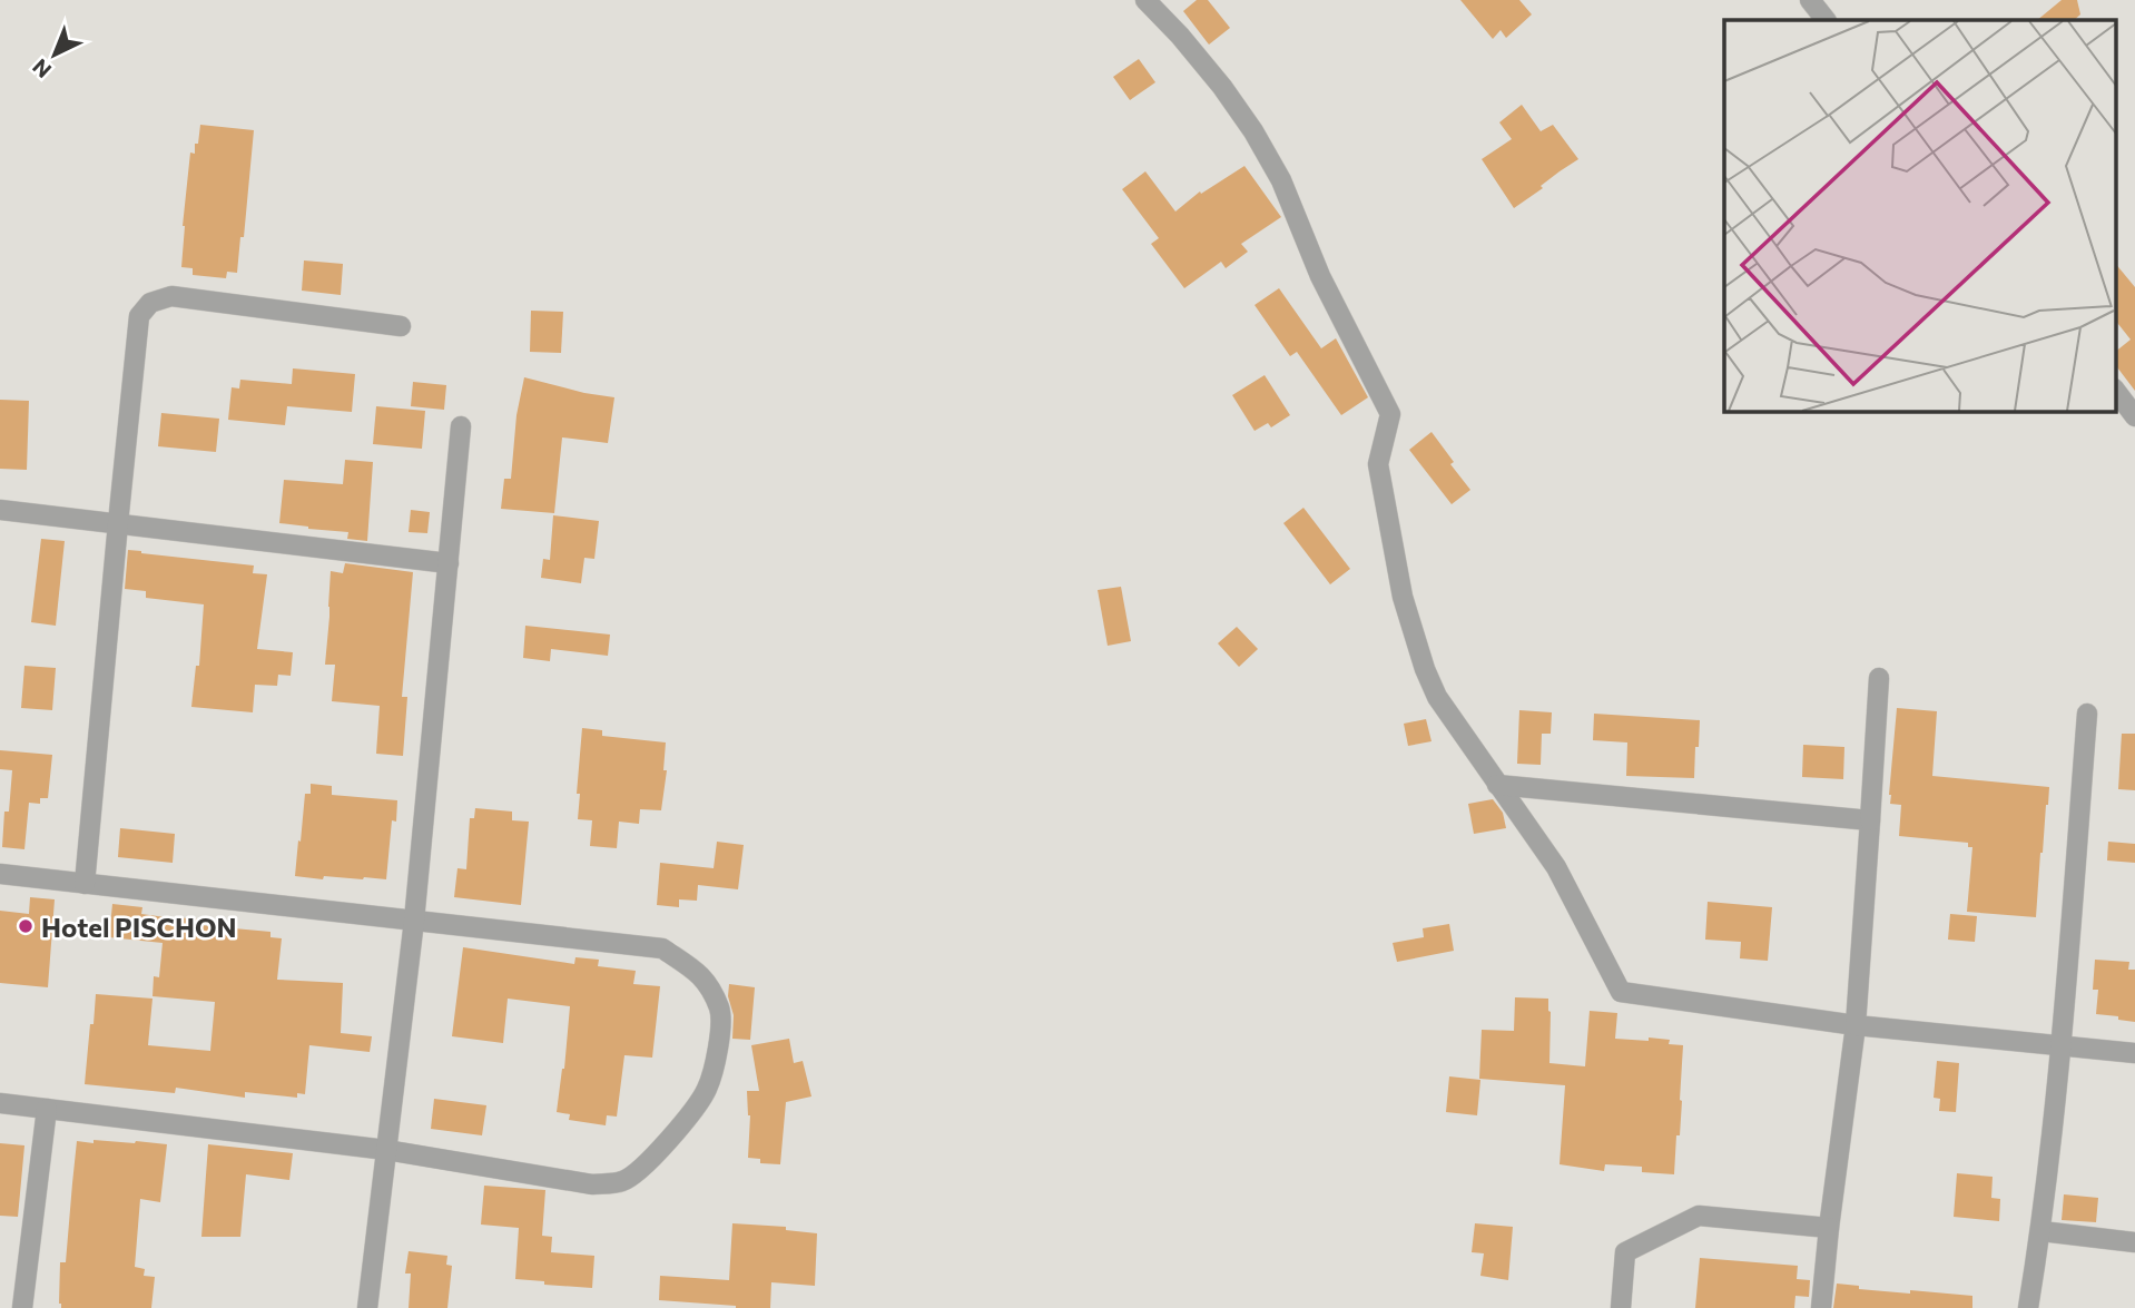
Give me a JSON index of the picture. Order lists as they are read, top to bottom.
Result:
{
  "places": ["Hotel PISCHON"],
  "north": "bottom left"
}
